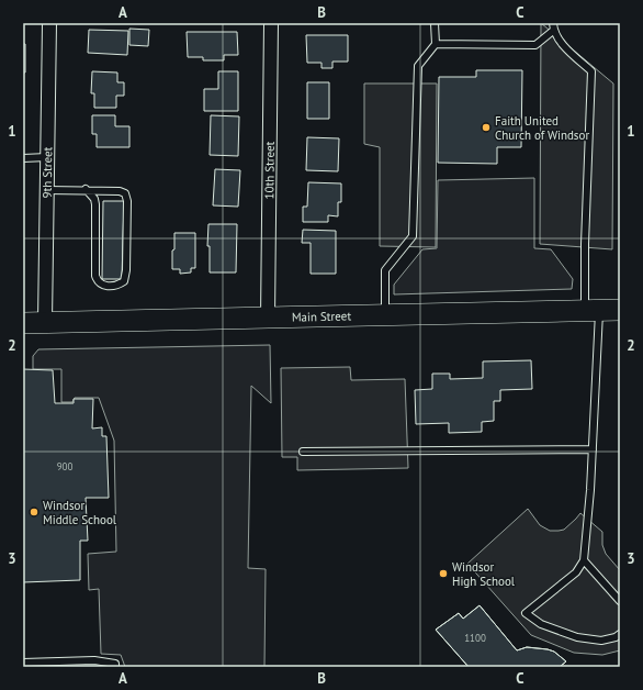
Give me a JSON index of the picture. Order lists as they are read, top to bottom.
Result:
{
  "streets": {
    "main road": ["Main Street"],
    "street": ["10th Street", "9th Street"]
  },
  "crossings": [
    ["10th Street", "Main Street"],
    ["9th Street", "Main Street"]
  ],
  "places": ["Faith United Church of Windsor", "Windsor Middle School", "Windsor High School"],
  "house_numbers": ["900", "1100"],
  "grid": {
    "columns": ["A", "B", "C"],
    "rows": ["1", "2", "3"]
  }
}
